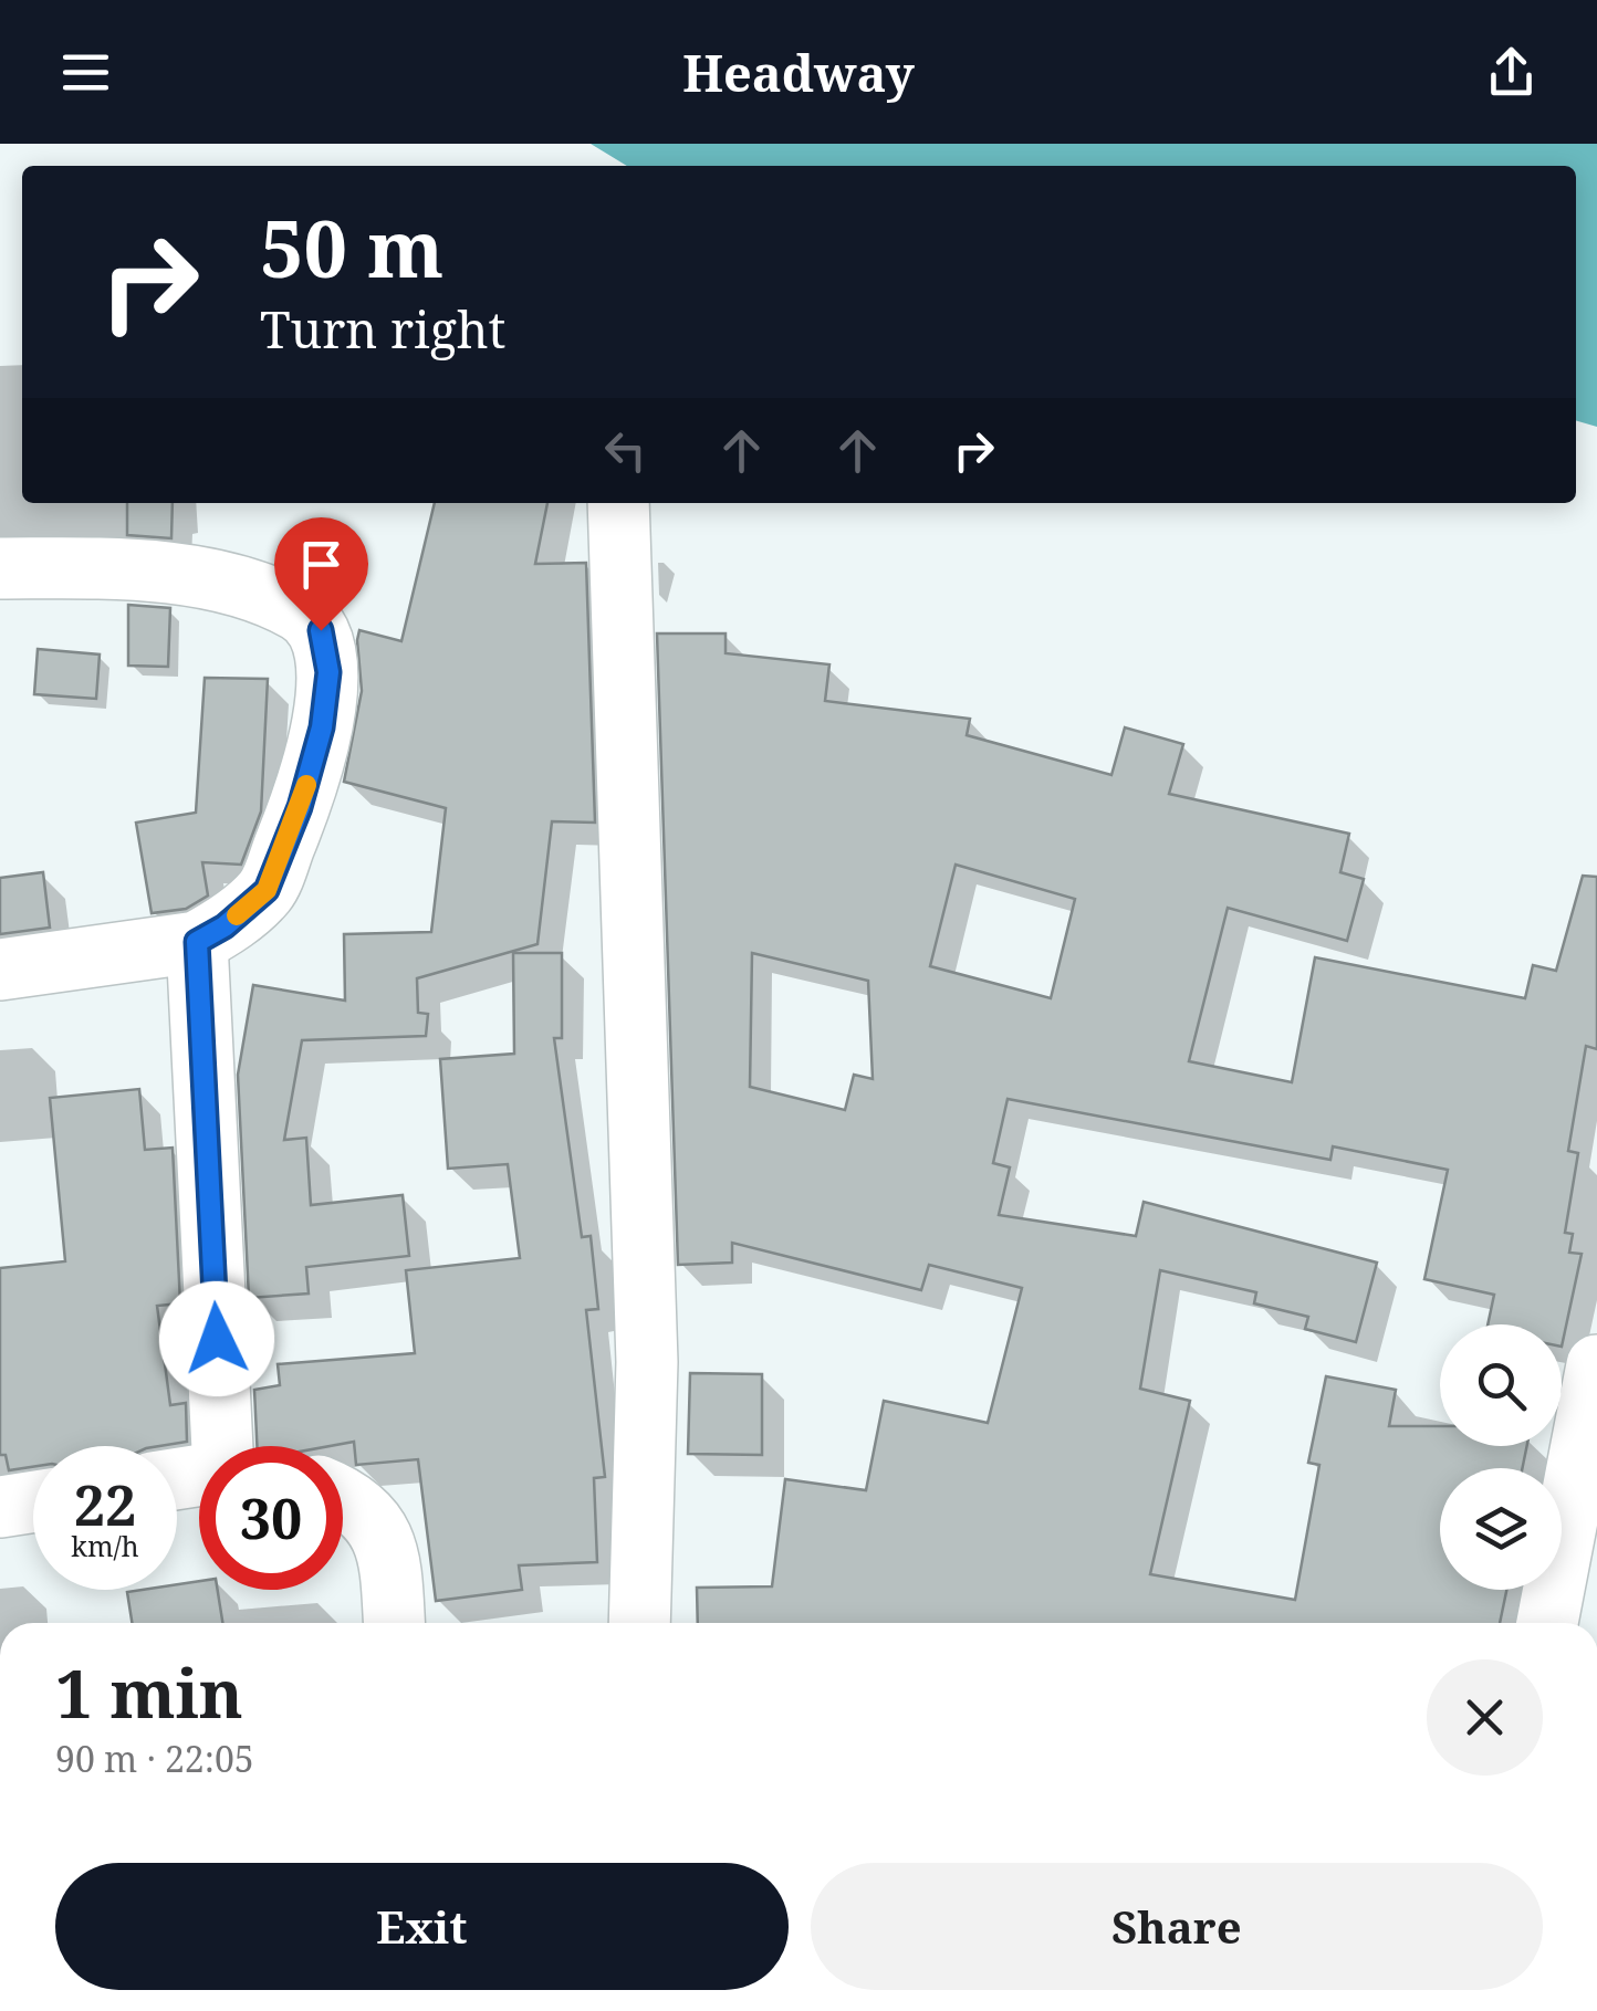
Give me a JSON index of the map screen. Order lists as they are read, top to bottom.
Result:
{
  "page": {
    "header": "Headway",
    "turn": ["50 m", "Turn right"],
    "speed": "22 km/h",
    "limit": "30",
    "heading": ["1 min", "90 m · 22:05"],
    "buttons": ["Exit", "Share"]
  }
}
